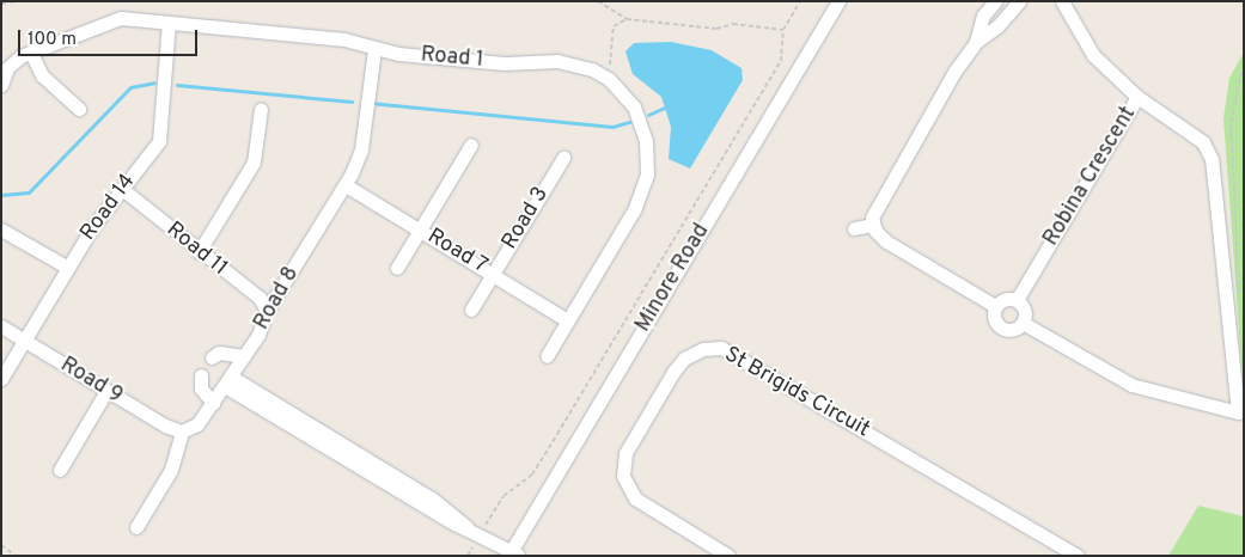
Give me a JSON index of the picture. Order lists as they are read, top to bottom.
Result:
{
  "streets": {
    "street": [
      "Road 1",
      "Robina Crescent",
      "Road 14",
      "Road 3",
      "Road 11",
      "Road 7",
      "Minore Road",
      "Road 8",
      "Road 9",
      "St Brigids Circuit"
    ]
  },
  "crossings": [
    ["Road 1", "Road 14"],
    ["Road 1", "Road 7"],
    ["Road 1", "Road 8"],
    ["Road 14", "Road 11"],
    ["Road 14", "Road 9"],
    ["Road 3", "Road 7"],
    ["Road 11", "Road 8"],
    ["Road 7", "Road 8"],
    ["Road 8", "Road 9"]
  ],
  "scale_bar": "100 m"
}
